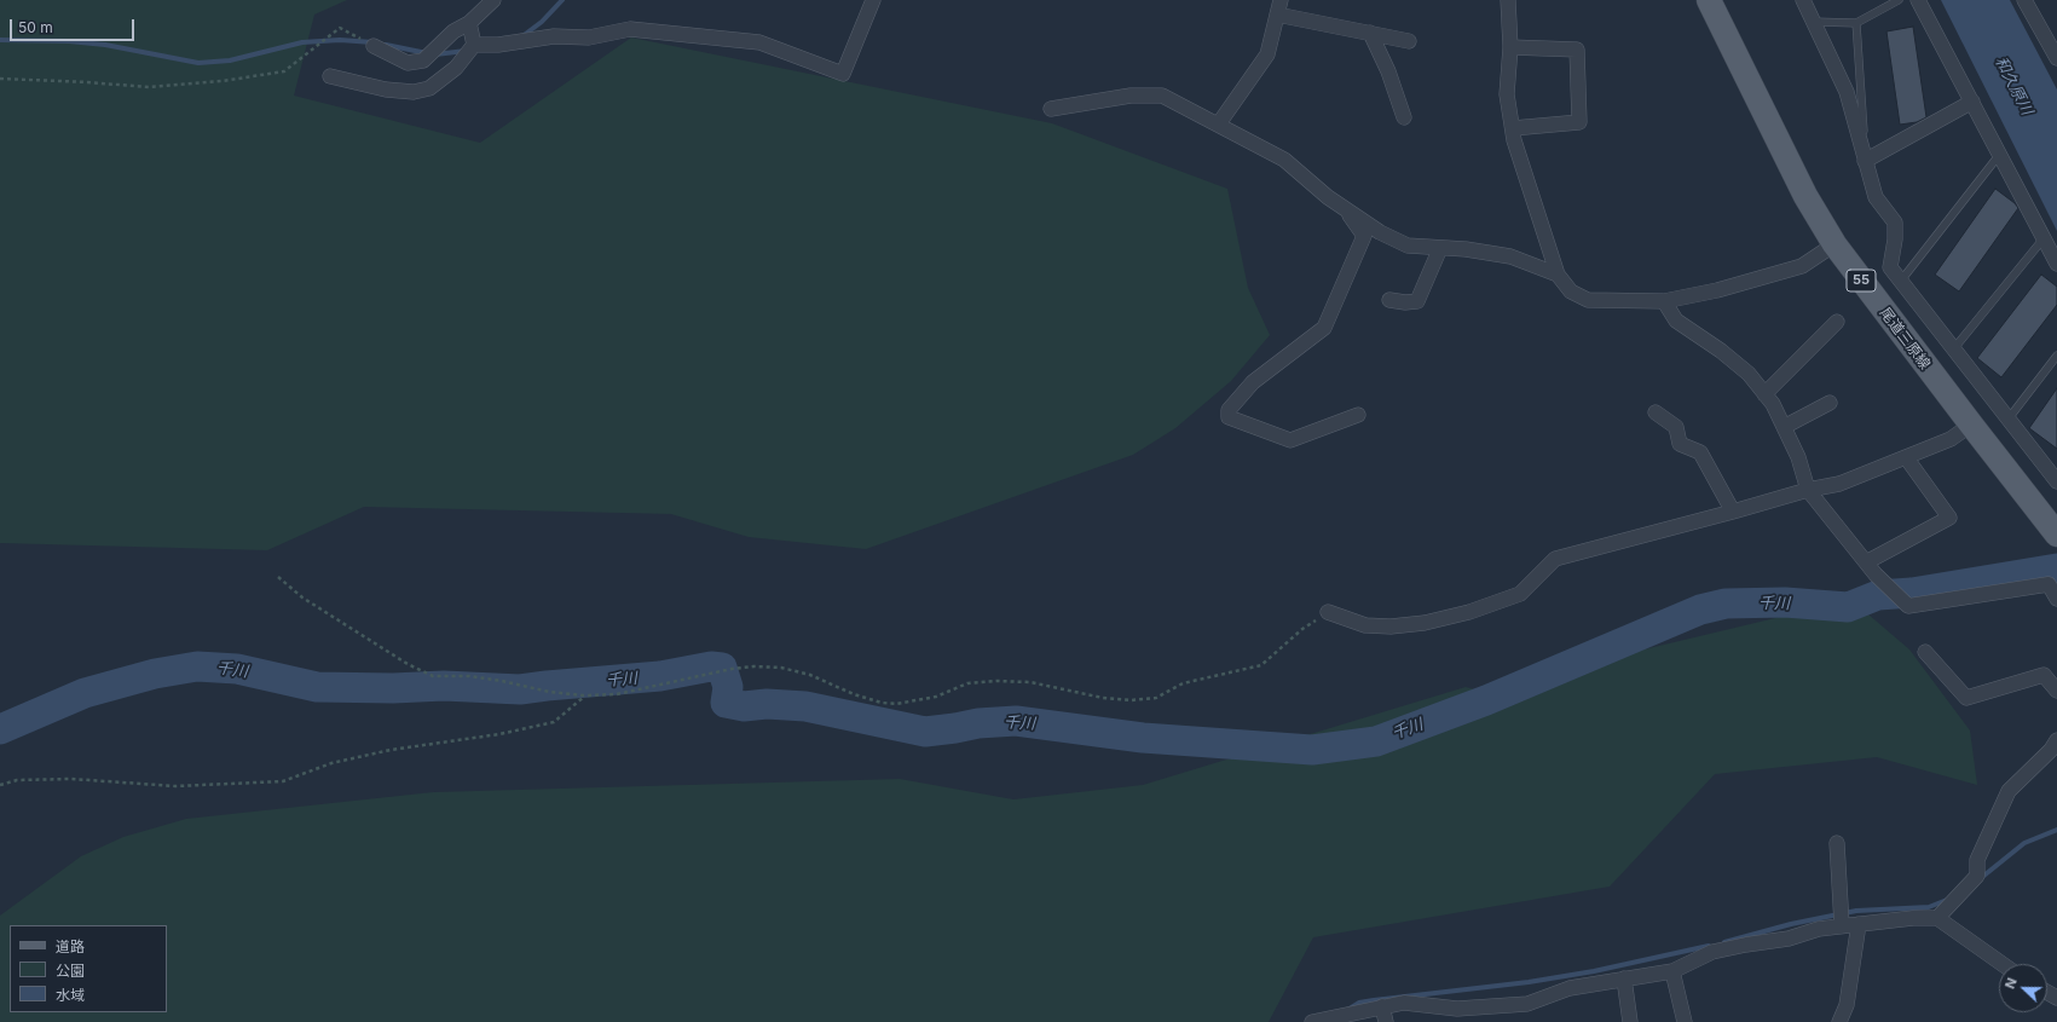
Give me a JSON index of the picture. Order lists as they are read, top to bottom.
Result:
{
  "streets": {
    "main road": ["55", "尾道三原線"]
  },
  "water": ["和久原川", "千川"],
  "legend": ["道路", "公園", "水域"],
  "scale_bar": "50 m",
  "north": "left"
}
